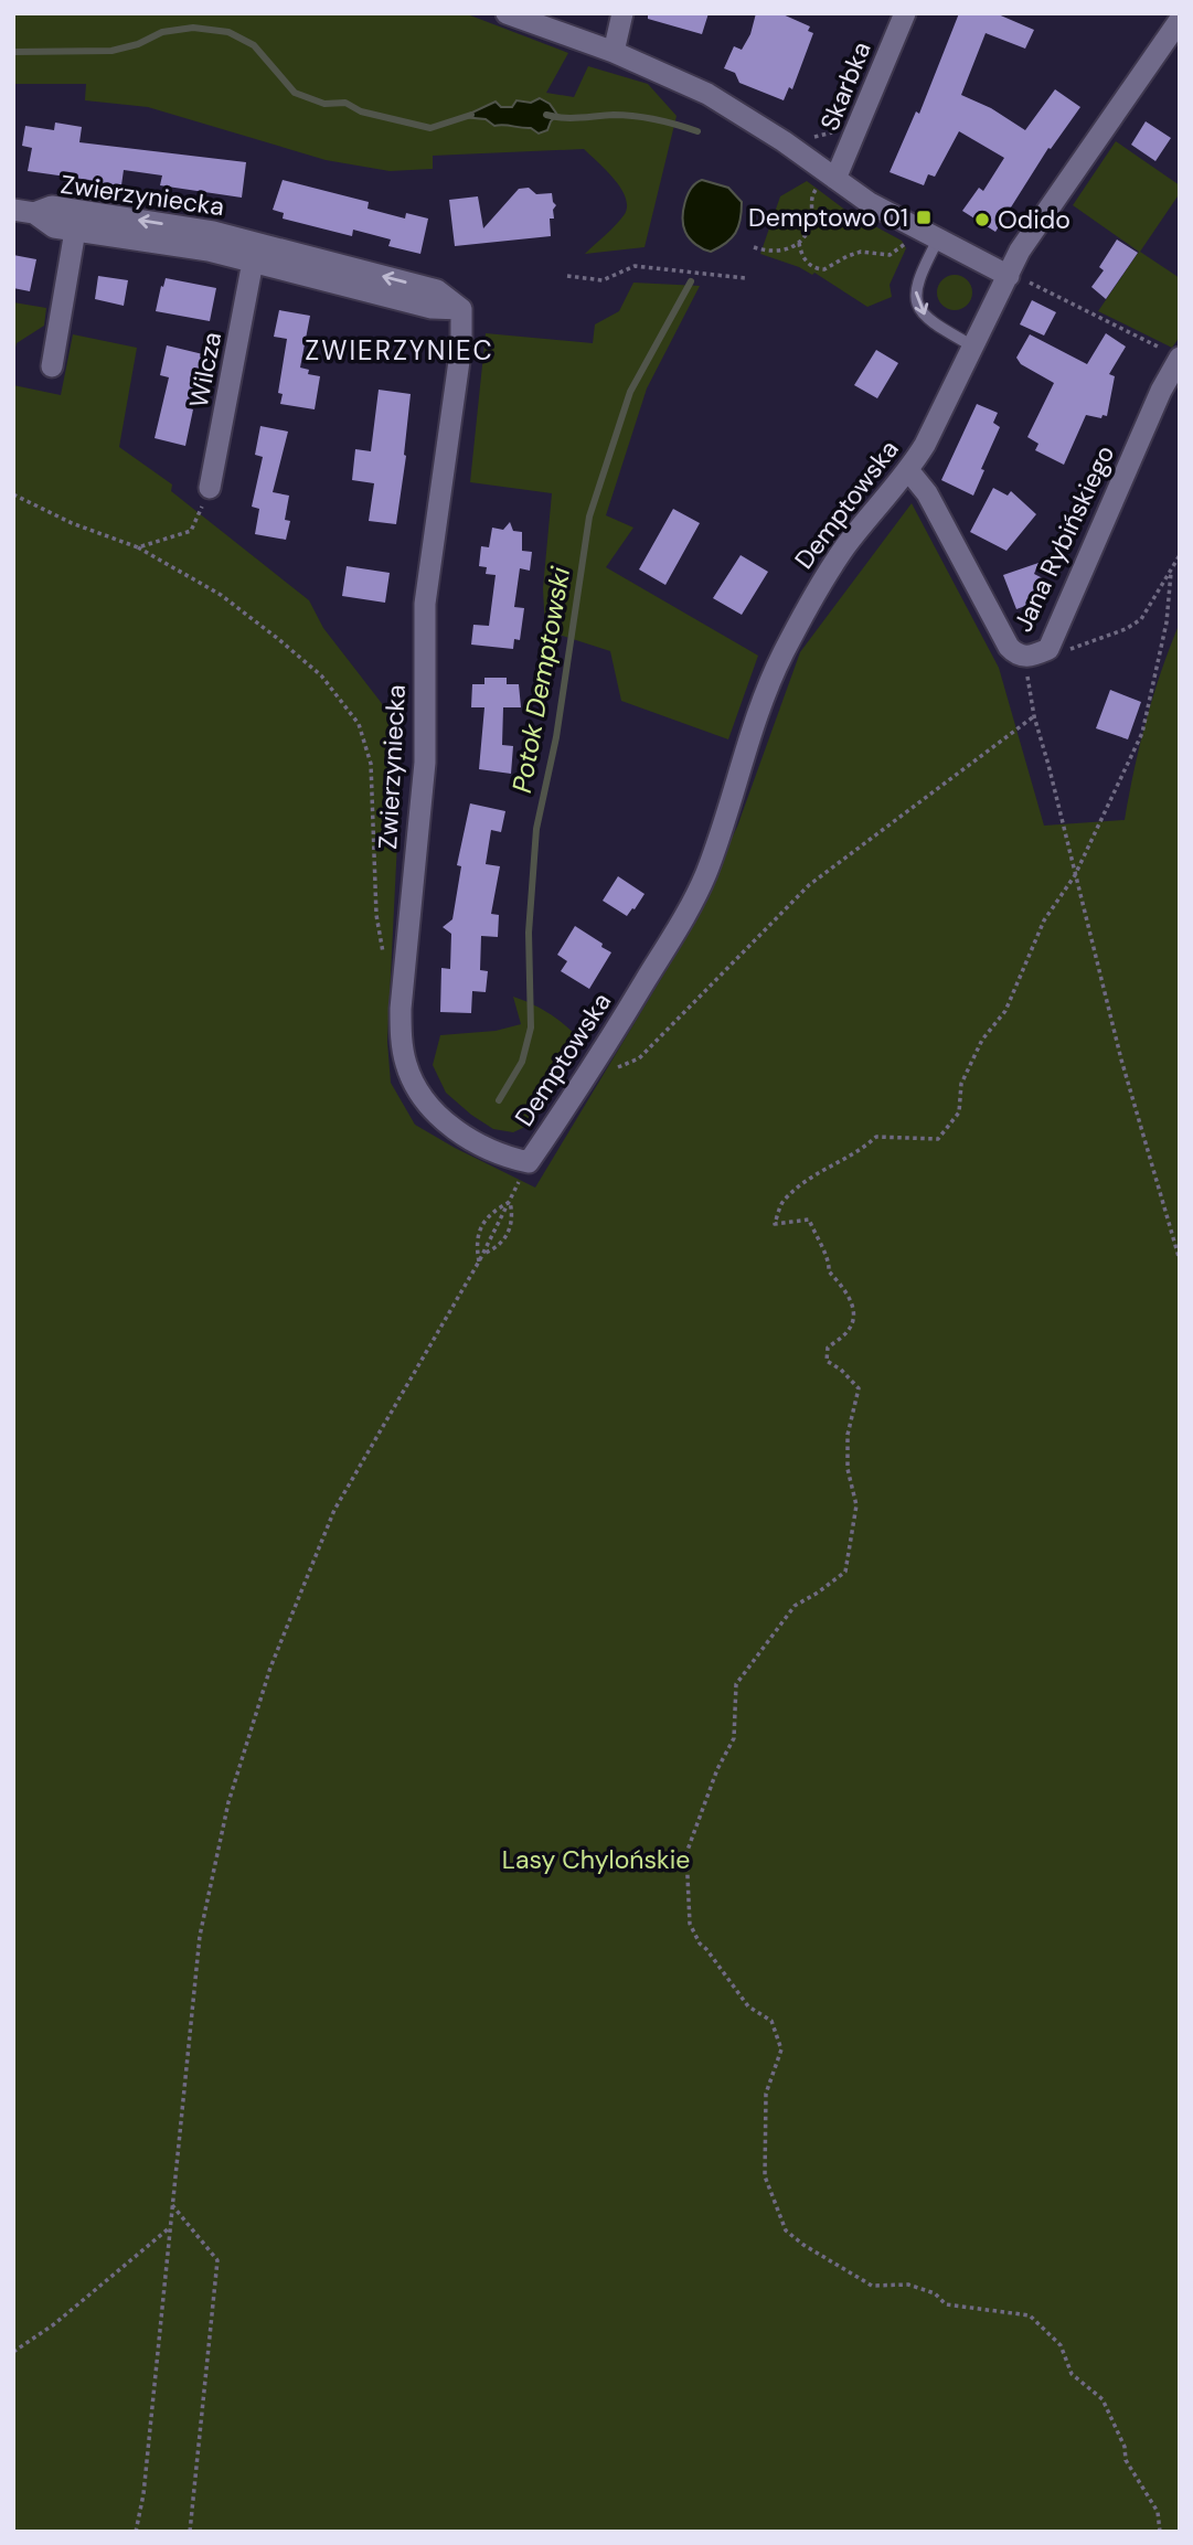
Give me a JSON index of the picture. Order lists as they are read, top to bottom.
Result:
{
  "streets": {
    "street": [
      "Skarbka",
      "Zwierzyniecka",
      "Wilcza",
      "Demptowska",
      "Jana Rybińskiego"
    ]
  },
  "crossings": [
    ["Zwierzyniecka", "Wilcza"],
    ["Zwierzyniecka", "Demptowska"],
    ["Demptowska", "Jana Rybińskiego"]
  ],
  "districts": ["ZWIERZYNIEC"],
  "water": ["Potok Demptowski"],
  "parks": ["Lasy Chylońskie"],
  "places": {
    "transit": ["Demptowo 01"],
    "other": ["Odido"]
  }
}
